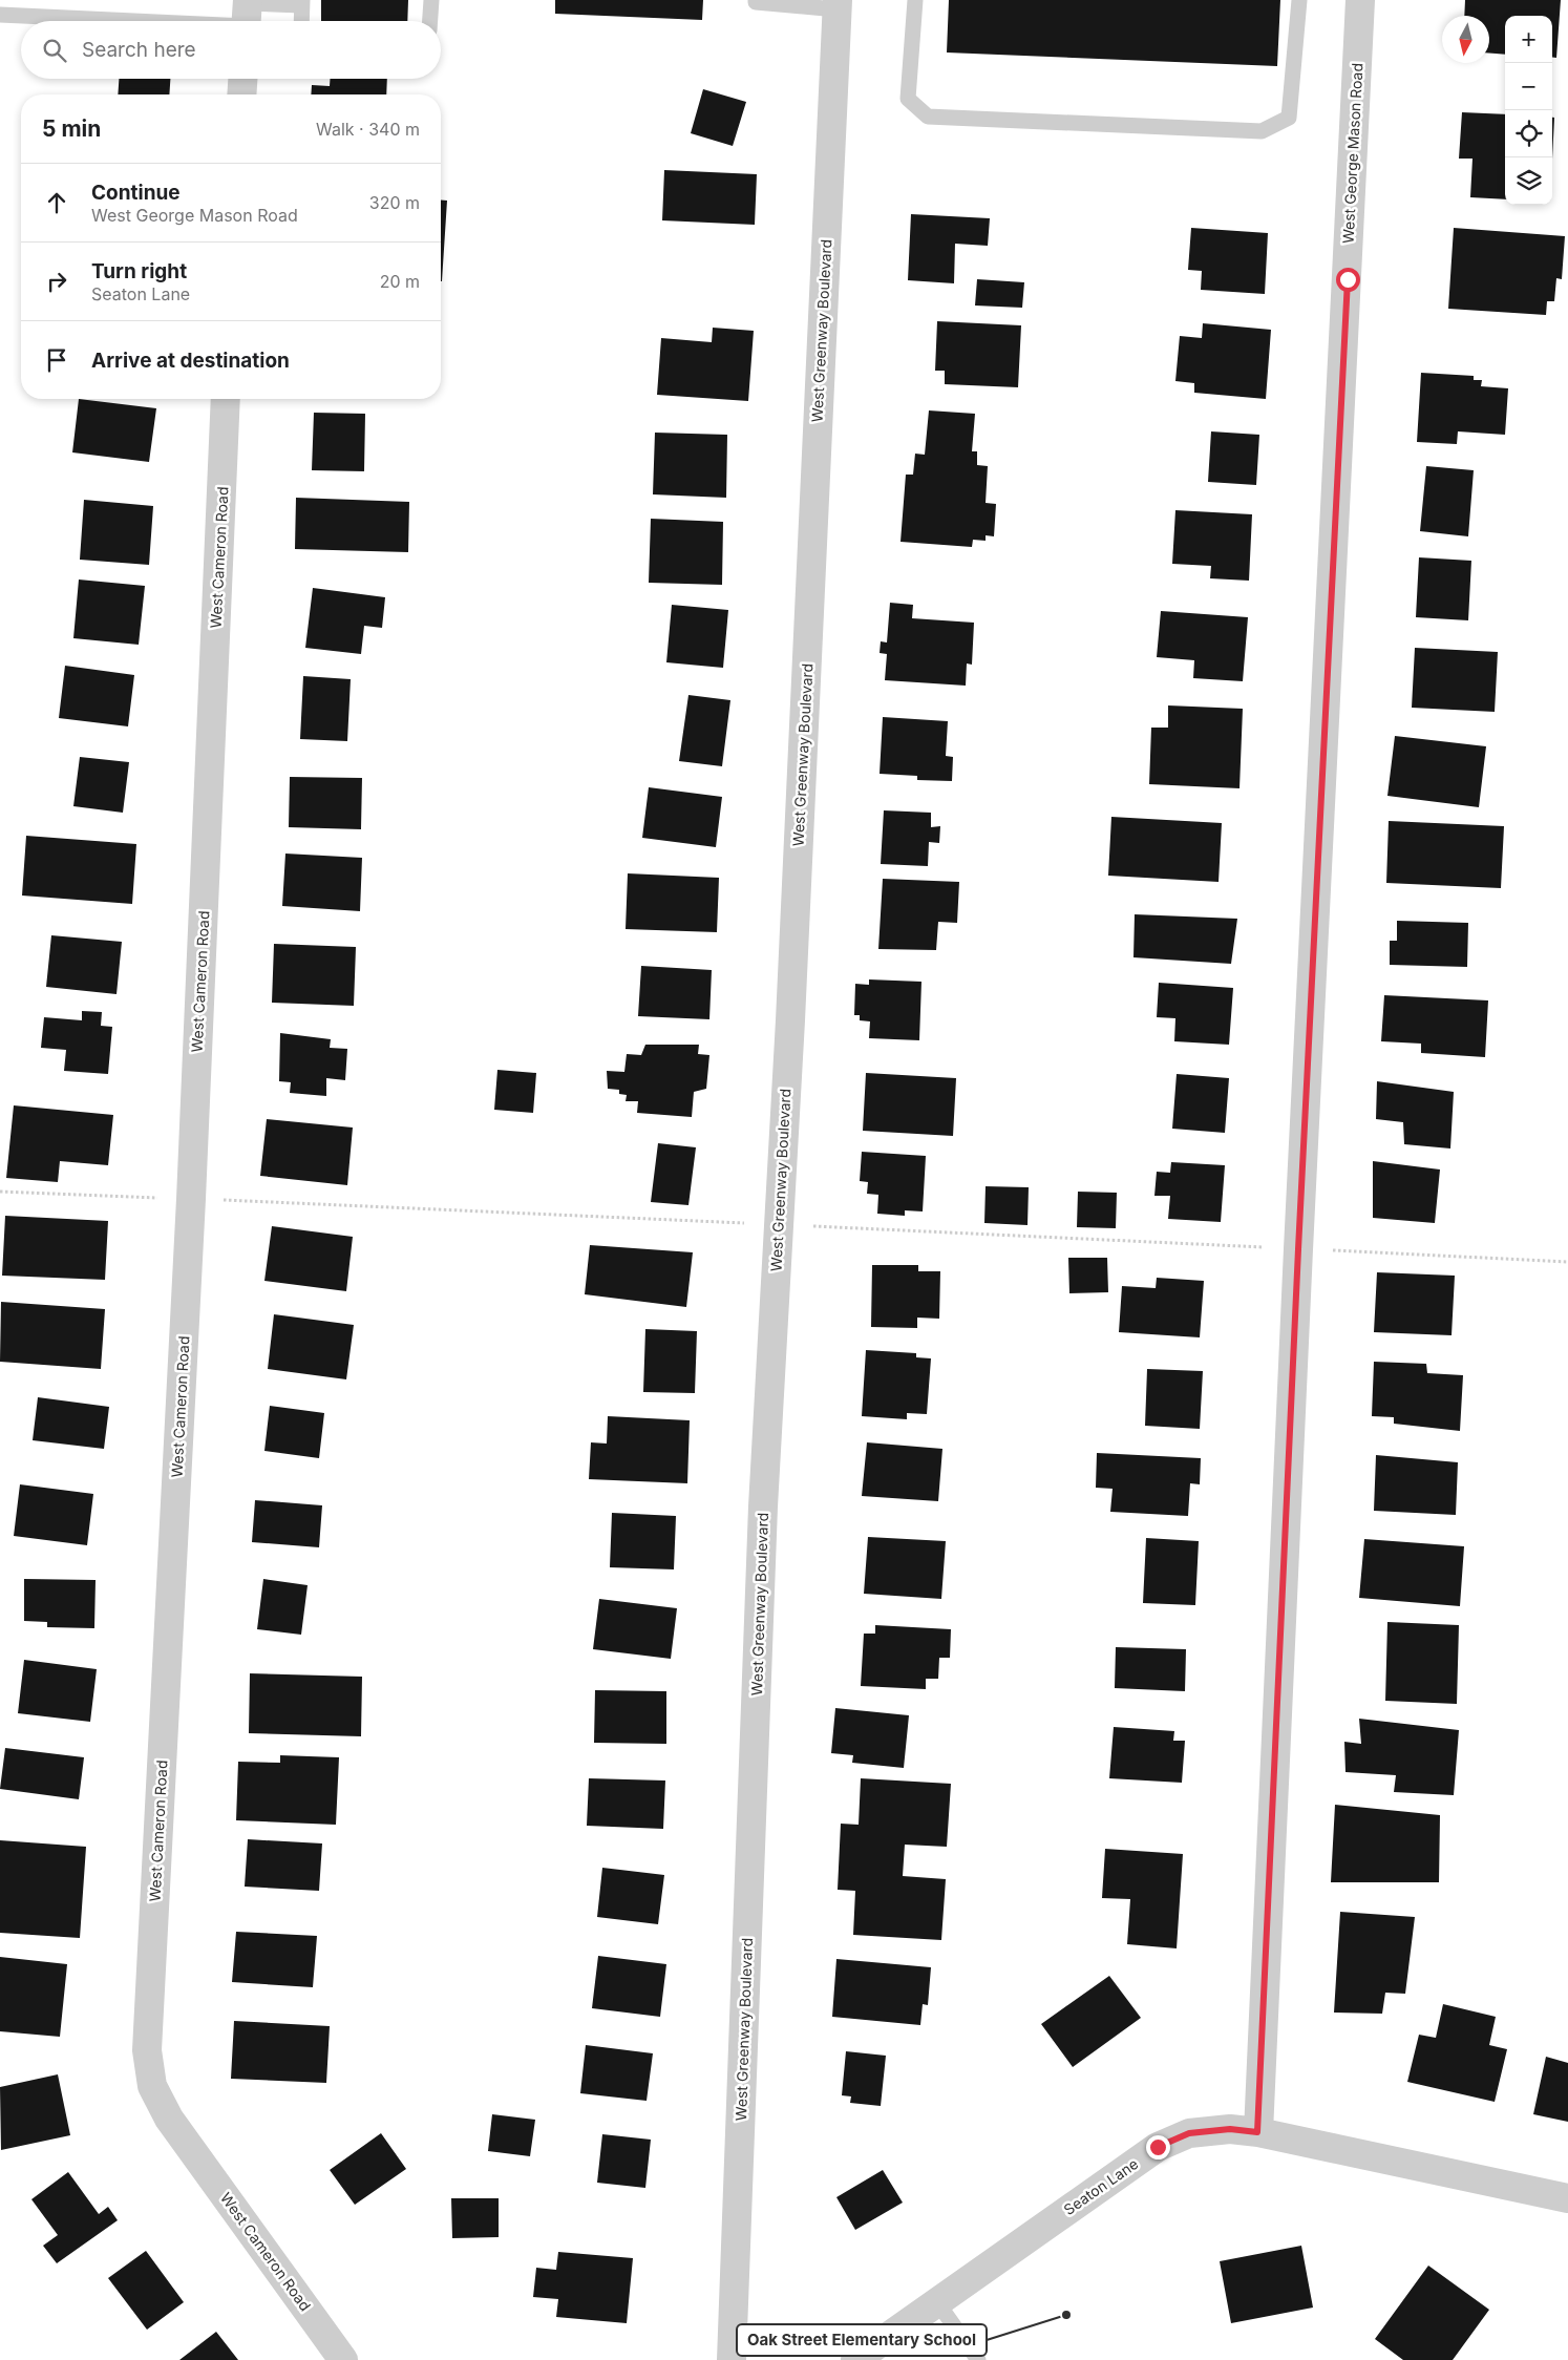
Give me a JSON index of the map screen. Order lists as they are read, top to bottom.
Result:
{
  "streets": {
    "street": [
      "West George Mason Road",
      "West Greenway Boulevard",
      "West Cameron Road",
      "Seaton Lane"
    ]
  },
  "crossings": [
    ["West George Mason Road", "Seaton Lane"]
  ],
  "places": ["Oak Street Elementary School"],
  "north": "bottom",
  "page": {
    "map_buttons": ["+", "−"],
    "search": "Search here",
    "heading": ["5 min", "Walk · 340 m"],
    "list": [
      ["Continue", "West George Mason Road", "320 m"],
      ["Turn right", "Seaton Lane", "20 m"],
      "Arrive at destination"
    ]
  }
}
